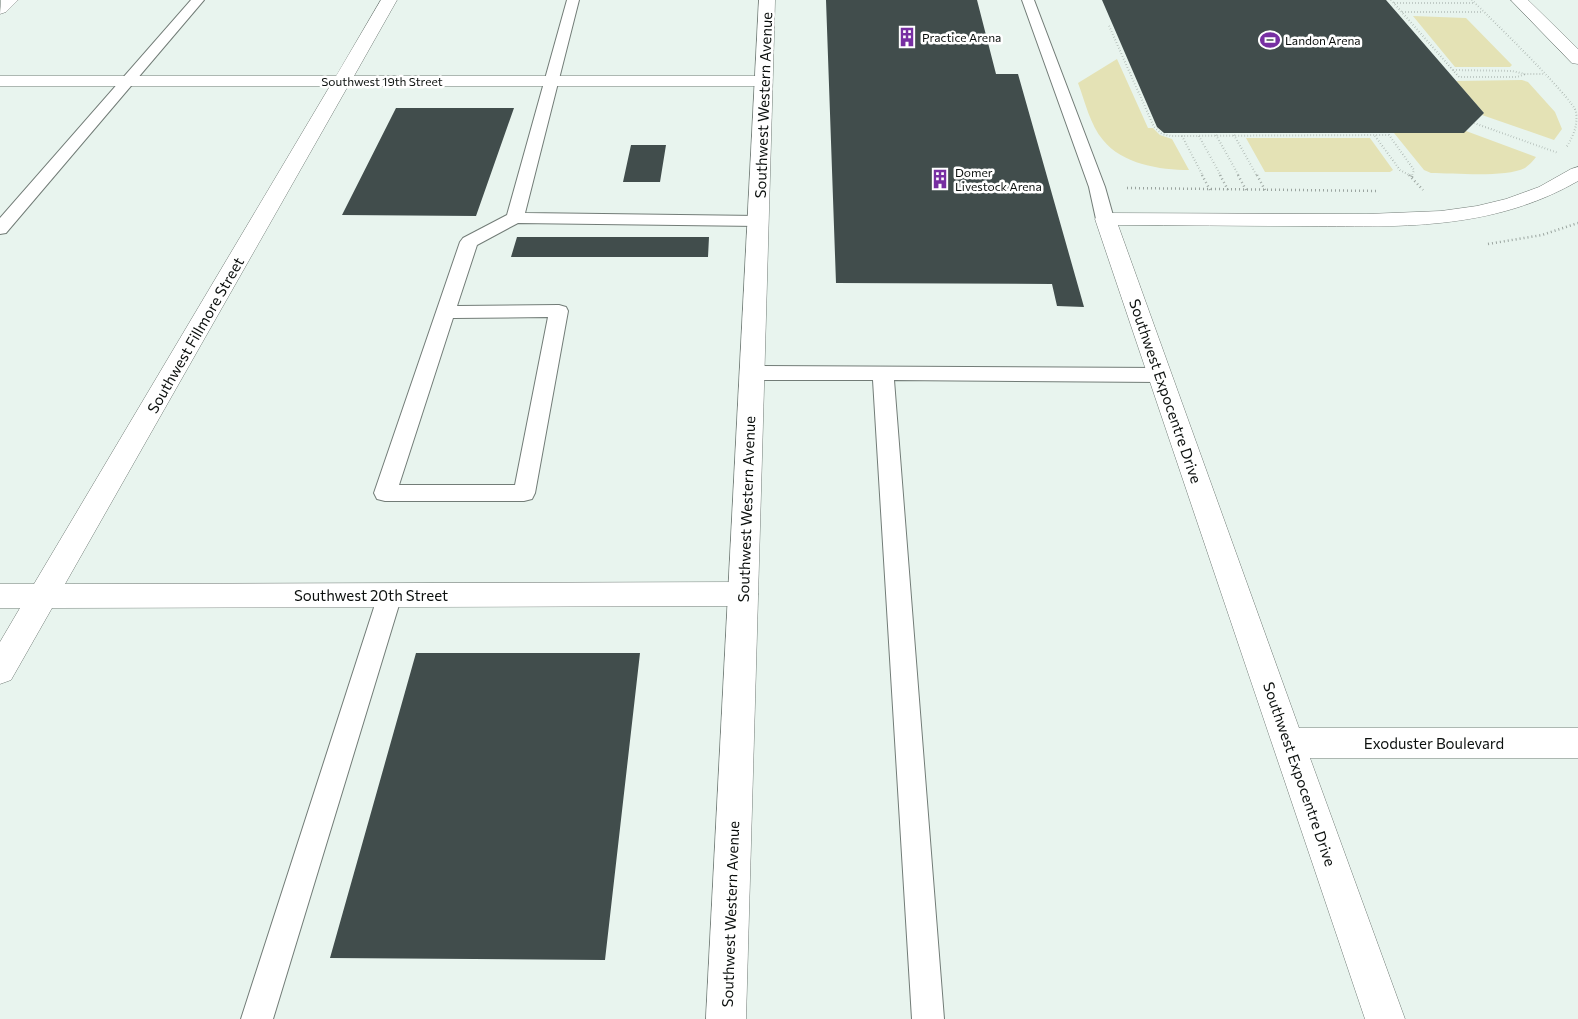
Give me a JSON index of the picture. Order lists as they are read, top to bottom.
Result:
{
  "streets": {
    "street": [
      "Southwest 19th Street",
      "Southwest Western Avenue",
      "Southwest Fillmore Street",
      "Southwest Expocentre Drive",
      "Southwest 20th Street",
      "Exoduster Boulevard"
    ]
  },
  "crossings": [
    ["Southwest 19th Street", "Southwest Western Avenue"],
    ["Southwest 19th Street", "Southwest Fillmore Street"],
    ["Southwest Western Avenue", "Southwest 20th Street"],
    ["Southwest Fillmore Street", "Southwest 20th Street"],
    ["Southwest Expocentre Drive", "Exoduster Boulevard"]
  ],
  "places": {
    "building": ["Practice Arena", "Domer Livestock Arena"],
    "sports": ["Landon Arena"]
  }
}
